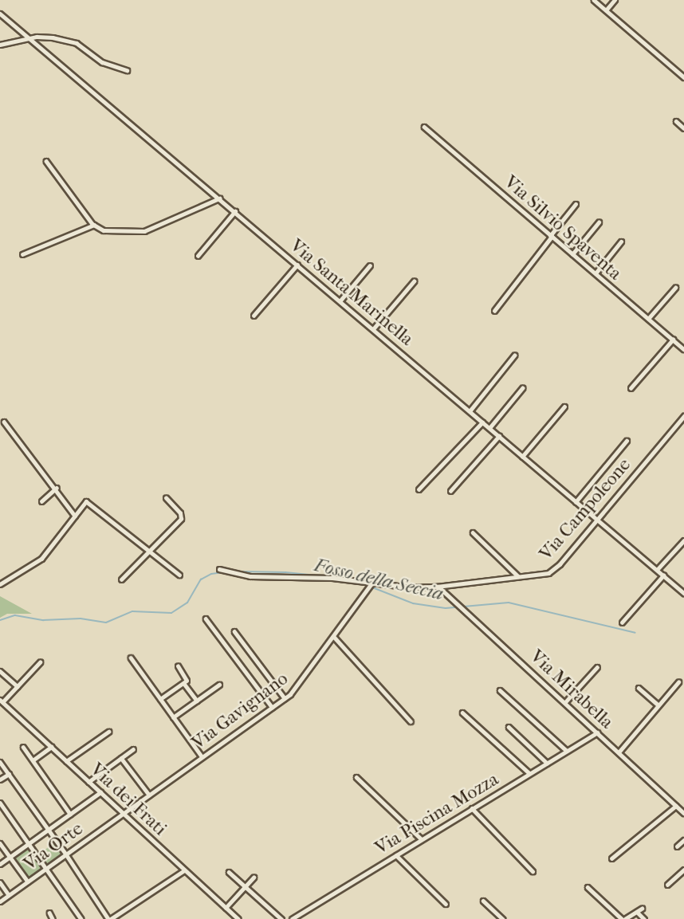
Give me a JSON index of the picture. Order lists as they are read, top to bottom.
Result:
{
  "streets": {
    "street": [
      "Via Silvio Spaventa",
      "Via Santa Marinella",
      "Via Campoleone",
      "Via Mirabella",
      "Via Gavignano",
      "Via dei Frati",
      "Via Piscina Mozza",
      "Via Orte"
    ]
  },
  "crossings": [
    ["Via Santa Marinella", "Via Campoleone"],
    ["Via Campoleone", "Via Mirabella"],
    ["Via Campoleone", "Via Gavignano"],
    ["Via Mirabella", "Via Piscina Mozza"],
    ["Via Gavignano", "Via dei Frati"],
    ["Via Gavignano", "Via Orte"],
    ["Via dei Frati", "Via Orte"]
  ],
  "water": ["Fosso della Seccia"]
}
